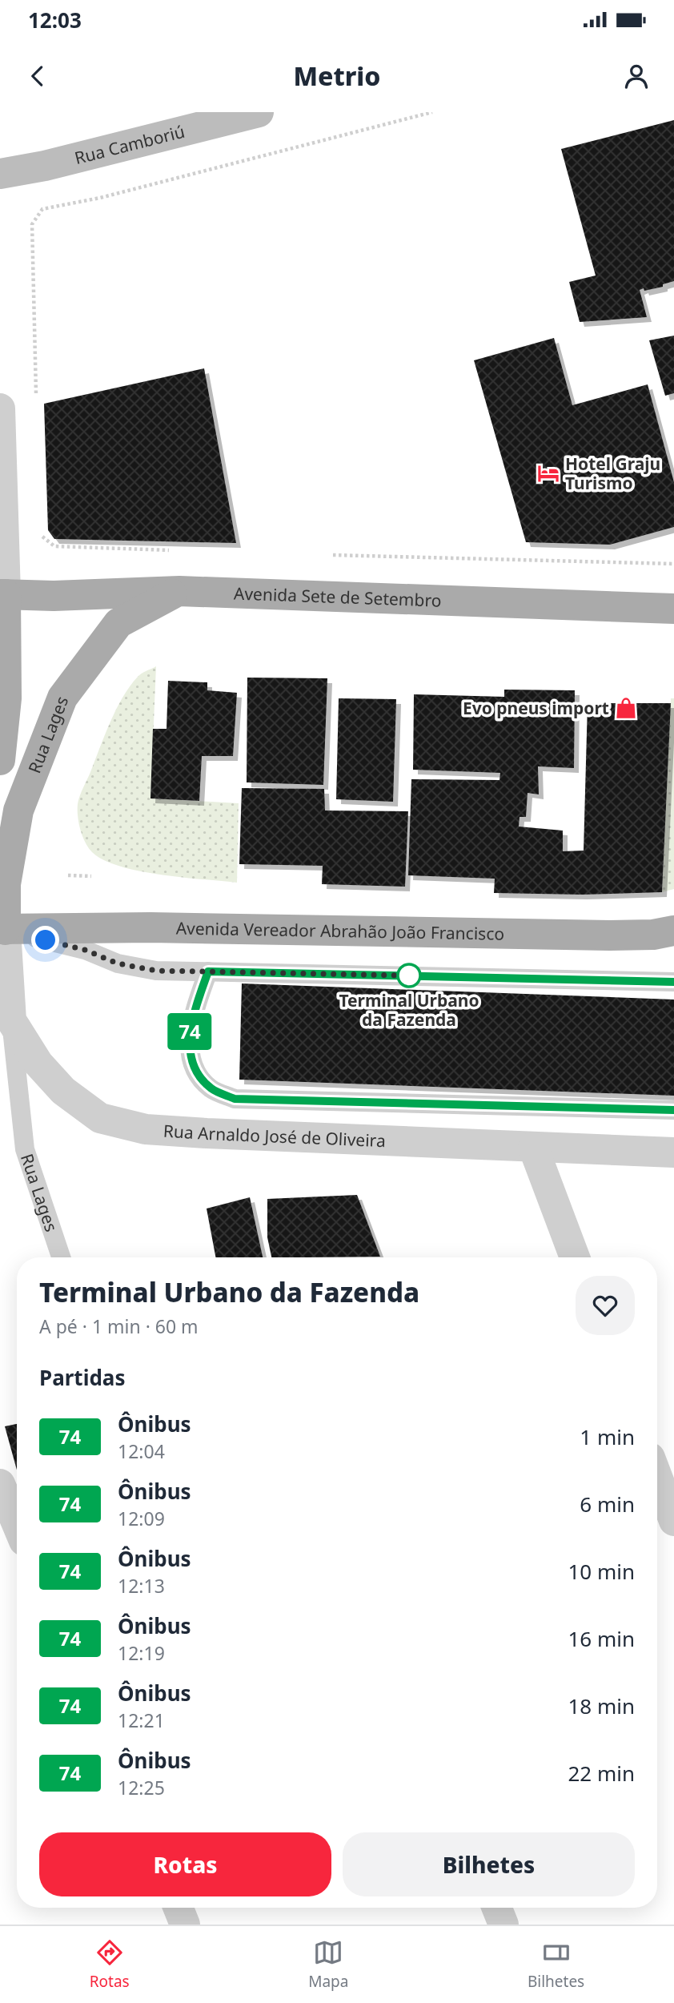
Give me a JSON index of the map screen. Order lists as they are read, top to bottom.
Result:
{
  "streets": {
    "main road": ["Avenida Sete de Setembro", "Rua Lages", "Avenida Vereador Abrahão João Francisco"],
    "street": ["Rua Camboriú", "Rua Arnaldo José de Oliveira"]
  },
  "crossings": [
    ["Avenida Sete de Setembro", "Rua Lages"],
    ["Rua Lages", "Avenida Vereador Abrahão João Francisco"],
    ["Rua Lages", "Rua Arnaldo José de Oliveira"],
    ["Avenida Vereador Abrahão João Francisco", "Rua Arnaldo José de Oliveira"]
  ],
  "places": {
    "hotel": ["Hotel Graju Turismo"],
    "shop": ["Evo pneus import"],
    "other": ["Terminal Urbano da Fazenda"]
  },
  "lines": ["bus line 74"],
  "page": {
    "status": "12:03",
    "header": "Metrio",
    "on_map": "74",
    "heading": [
      ["Terminal Urbano da Fazenda", "A pé · 1 min · 60 m"],
      "Partidas"
    ],
    "list": [
      {
        "mark": "74",
        "name": "Ônibus",
        "note": "12:04",
        "value": "1 min"
      },
      {
        "mark": "74",
        "name": "Ônibus",
        "note": "12:09",
        "value": "6 min"
      },
      {
        "mark": "74",
        "name": "Ônibus",
        "note": "12:13",
        "value": "10 min"
      },
      {
        "mark": "74",
        "name": "Ônibus",
        "note": "12:19",
        "value": "16 min"
      },
      {
        "mark": "74",
        "name": "Ônibus",
        "note": "12:21",
        "value": "18 min"
      },
      {
        "mark": "74",
        "name": "Ônibus",
        "note": "12:25",
        "value": "22 min"
      }
    ],
    "buttons": ["Rotas", "Bilhetes"],
    "tabs": ["Rotas", "Mapa", "Bilhetes"]
  }
}
